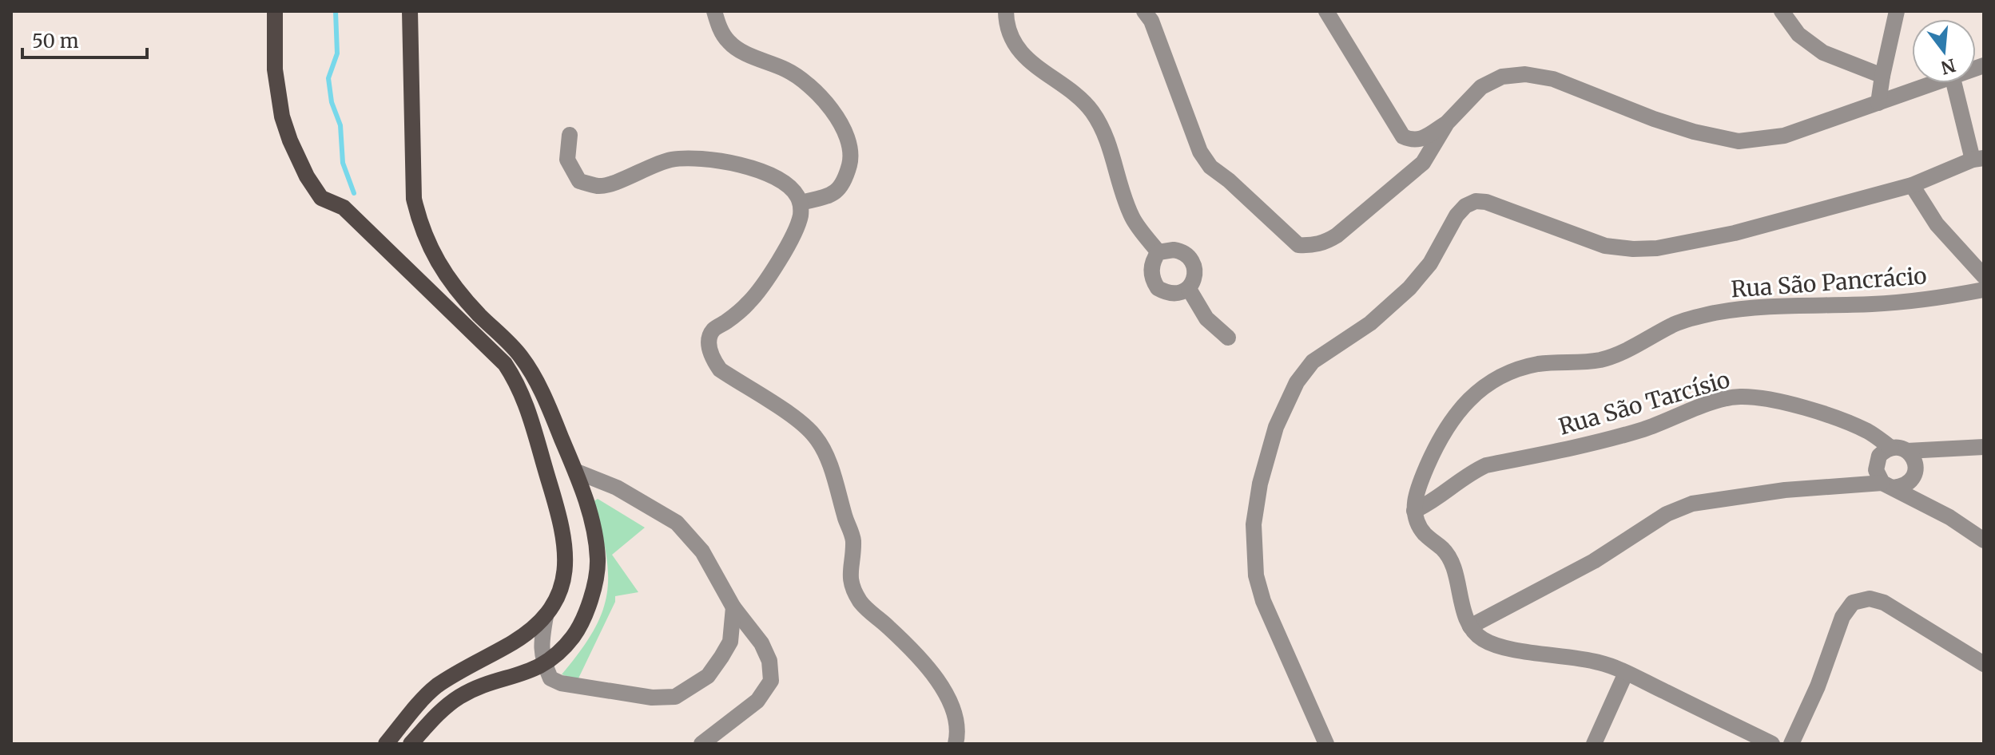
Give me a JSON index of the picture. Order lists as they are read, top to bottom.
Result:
{
  "streets": {
    "street": ["Rua São Pancrácio", "Rua São Tarcísio"]
  },
  "crossings": [
    ["Rua São Pancrácio", "Rua São Tarcísio"]
  ],
  "scale_bar": "50 m",
  "north": "bottom"
}
